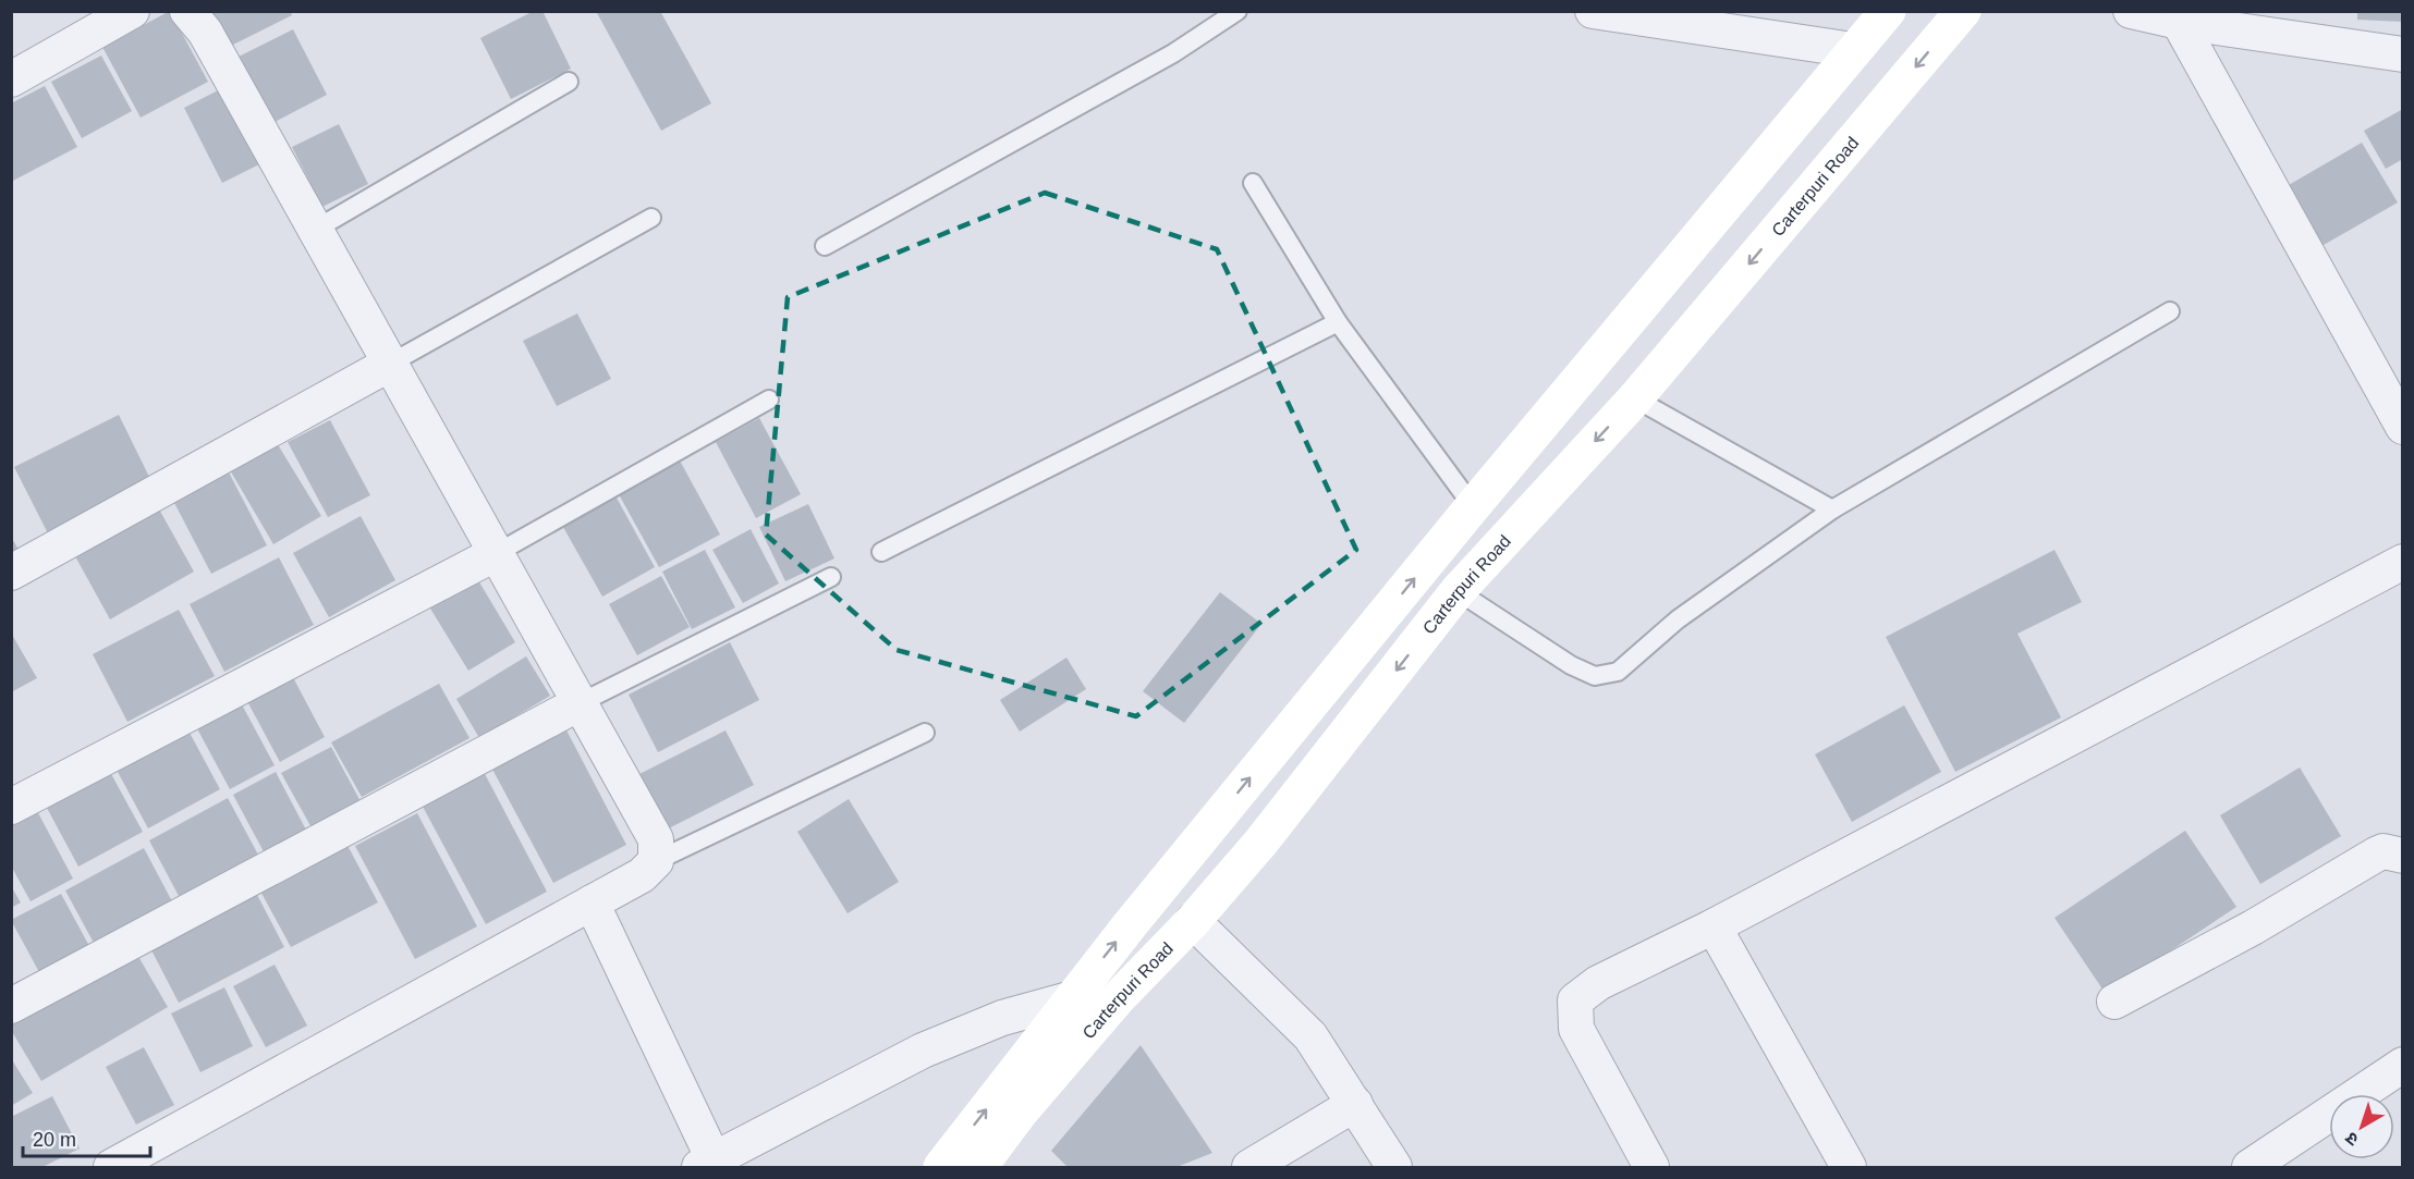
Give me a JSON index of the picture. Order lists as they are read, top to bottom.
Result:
{
  "streets": {
    "main road": ["Carterpuri Road"]
  },
  "scale_bar": "20 m",
  "north": "bottom left"
}
